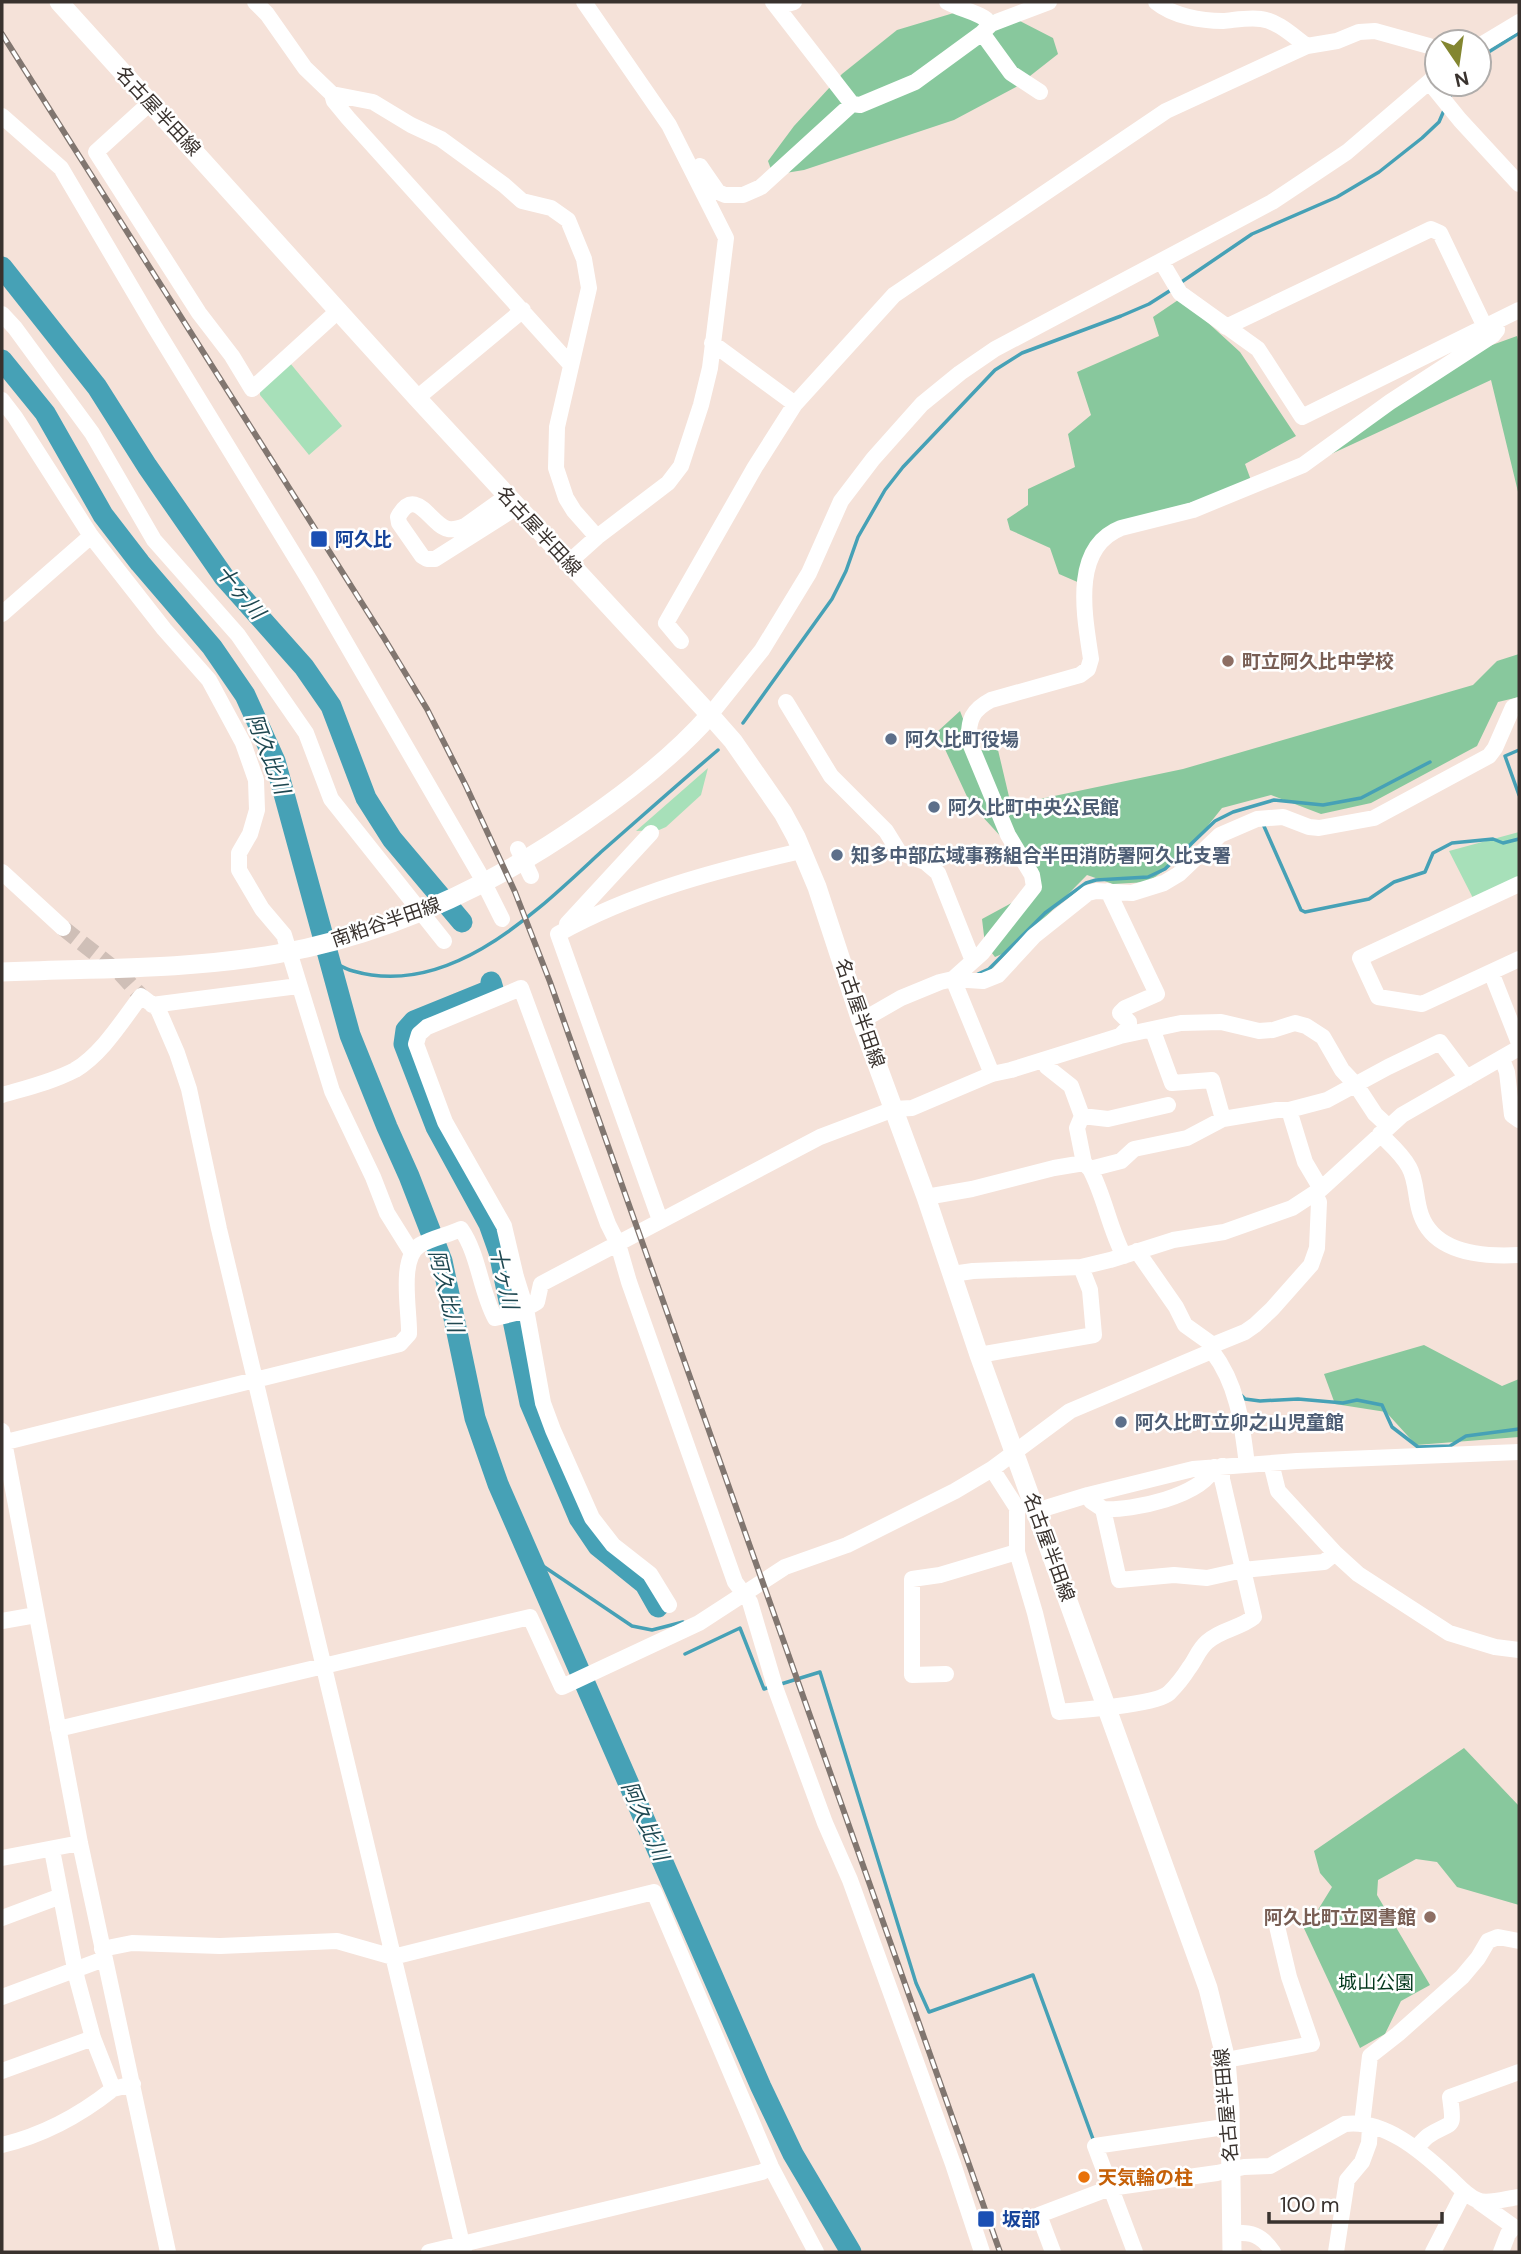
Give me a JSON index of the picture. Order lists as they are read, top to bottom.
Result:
{
  "streets": {
    "main road": ["名古屋半田線", "南粕谷半田線"]
  },
  "crossings": [
    ["名古屋半田線", "南粕谷半田線"]
  ],
  "water": ["十ヶ川", "阿久比川"],
  "parks": ["城山公園"],
  "places": {
    "transit": ["阿久比", "坂部"],
    "other": [
      "町立阿久比中学校",
      "阿久比町役場",
      "阿久比町中央公民館",
      "知多中部広域事務組合半田消防署阿久比支署",
      "阿久比町立卯之山児童館",
      "阿久比町立図書館",
      "天気輪の柱"
    ]
  },
  "scale_bar": "100 m",
  "north": "bottom"
}
